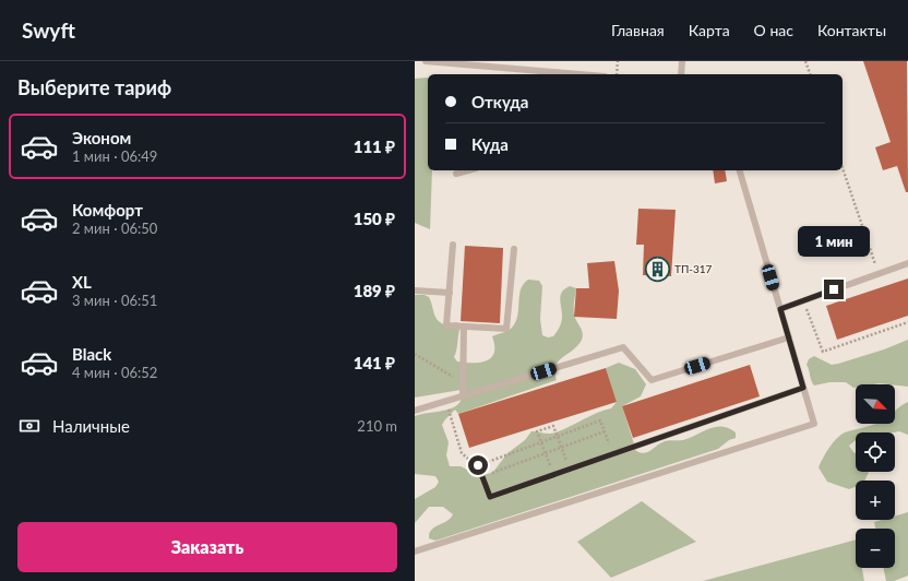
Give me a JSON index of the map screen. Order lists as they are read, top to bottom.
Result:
{
  "places": {
    "building": ["ТП-317"]
  },
  "north": "bottom right",
  "page": {
    "header": "Swyft",
    "nav": [
      "Главная",
      "Карта",
      "О нас",
      "Контакты"
    ],
    "heading": "Выберите тариф",
    "banner": ["Откуда", "Куда"],
    "list": [
      {
        "name": "Эконом",
        "note": "1 мин · 06:49",
        "value": "111 ₽"
      },
      {
        "name": "Комфорт",
        "note": "2 мин · 06:50",
        "value": "150 ₽"
      },
      {
        "name": "XL",
        "note": "3 мин · 06:51",
        "value": "189 ₽"
      },
      {
        "name": "Black",
        "note": "4 мин · 06:52",
        "value": "141 ₽"
      }
    ],
    "bubble": "1 мин",
    "map_buttons": ["+", "−"],
    "pay": ["Наличные", "210 m"],
    "buttons": "Заказать"
  }
}
